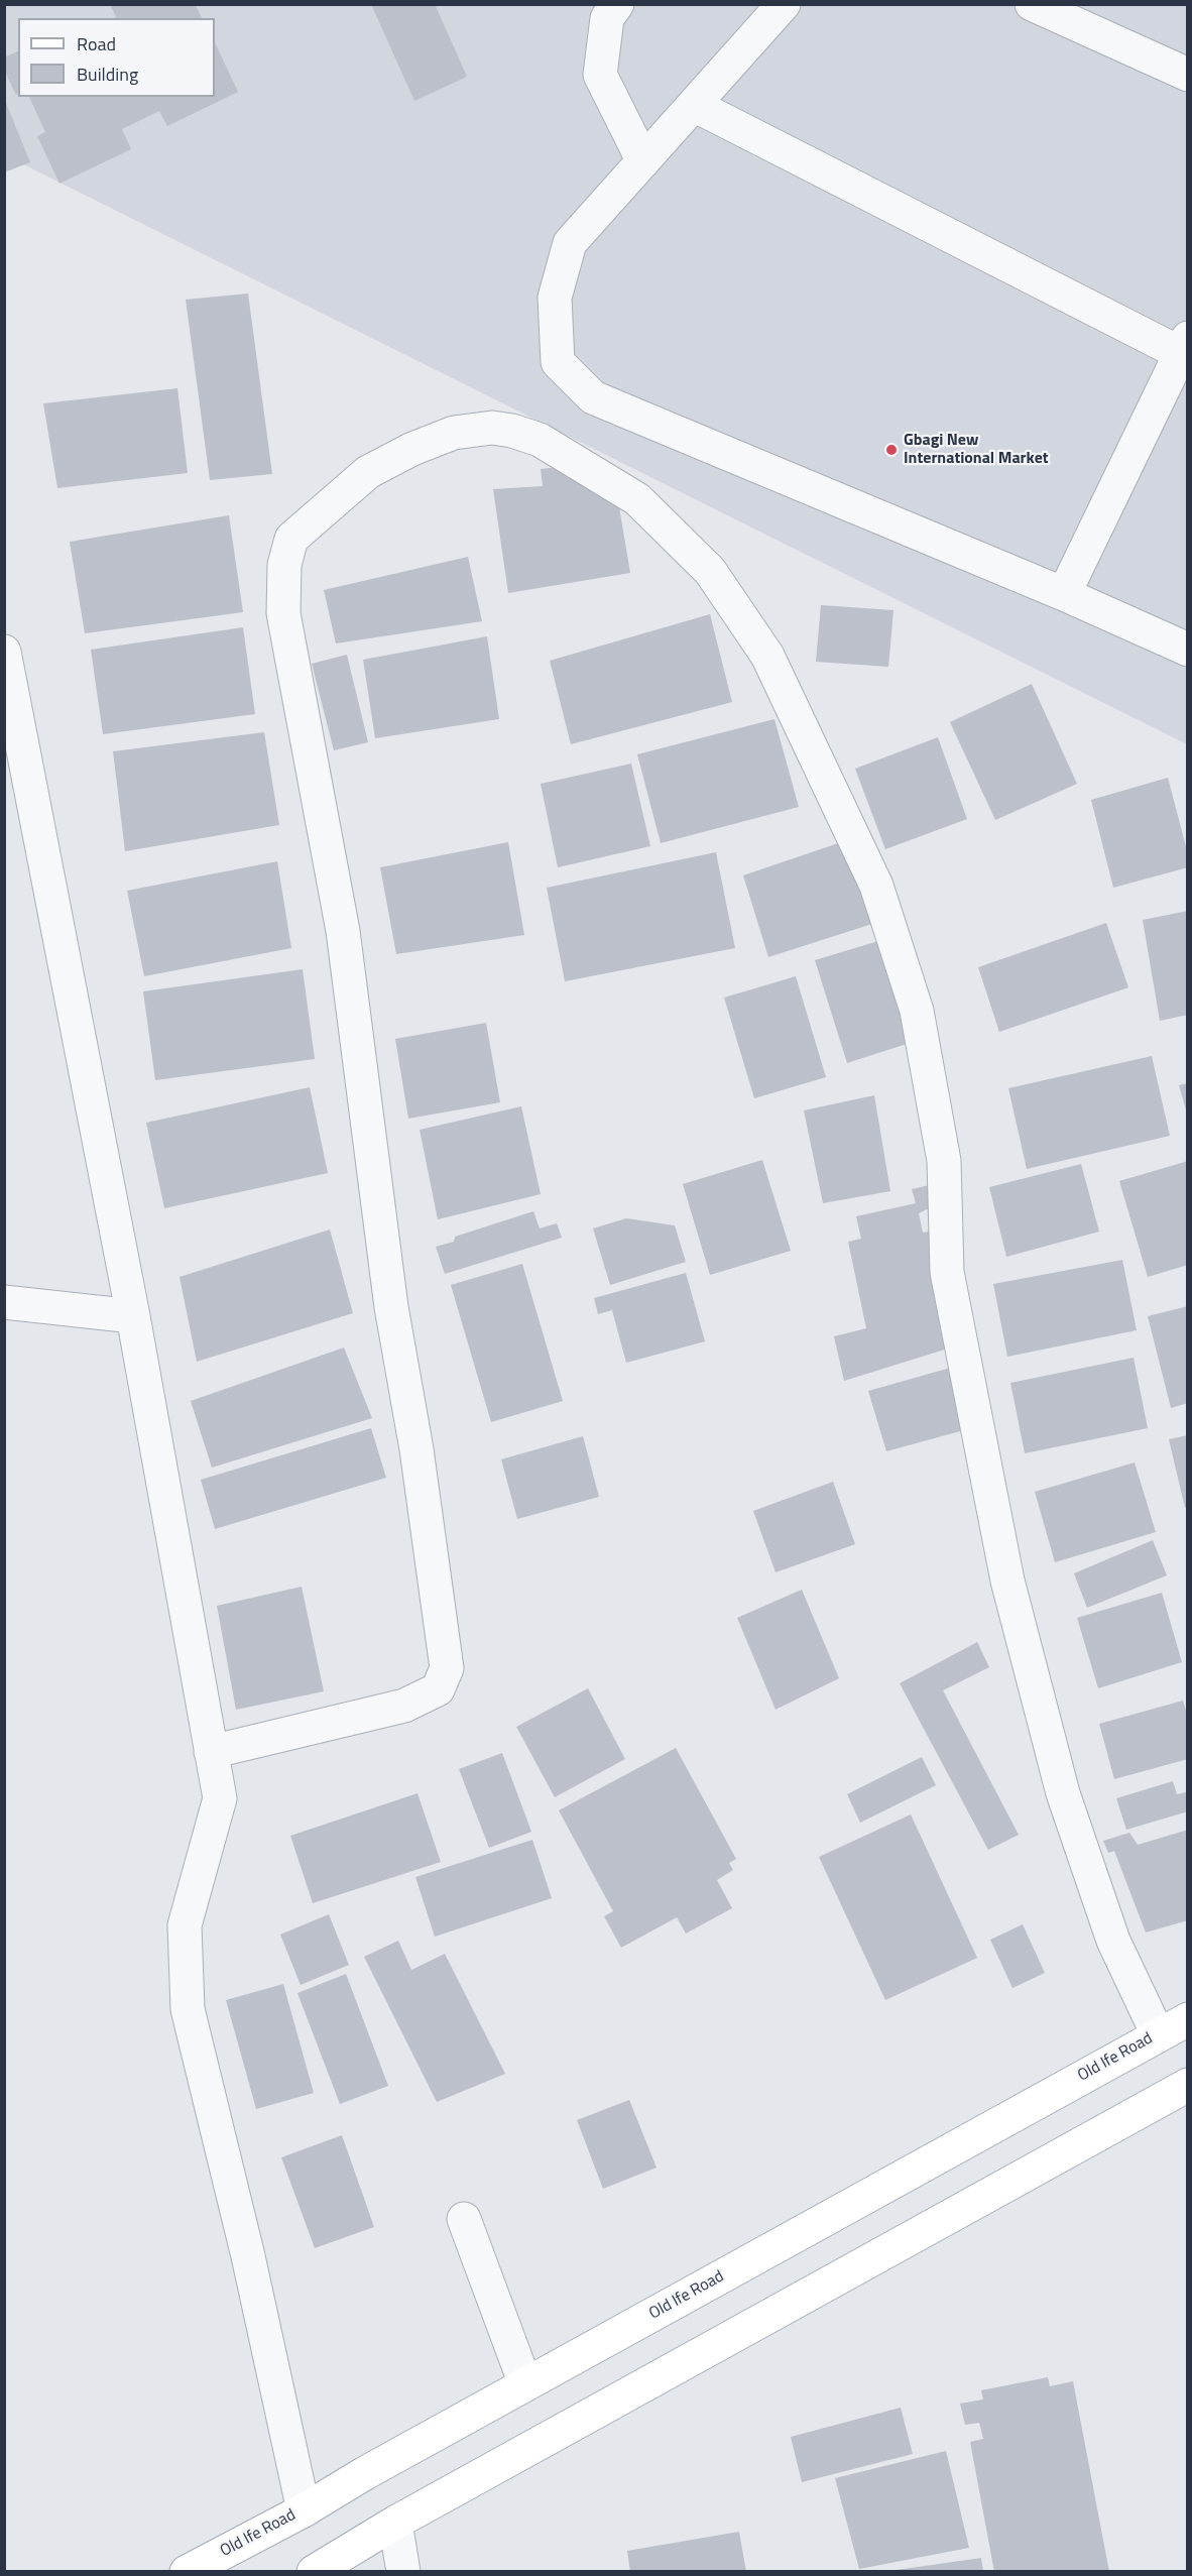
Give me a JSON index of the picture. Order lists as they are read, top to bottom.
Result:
{
  "streets": {
    "main road": ["Old Ife Road"]
  },
  "places": ["Gbagi New International Market"],
  "legend": ["Road", "Building"]
}
